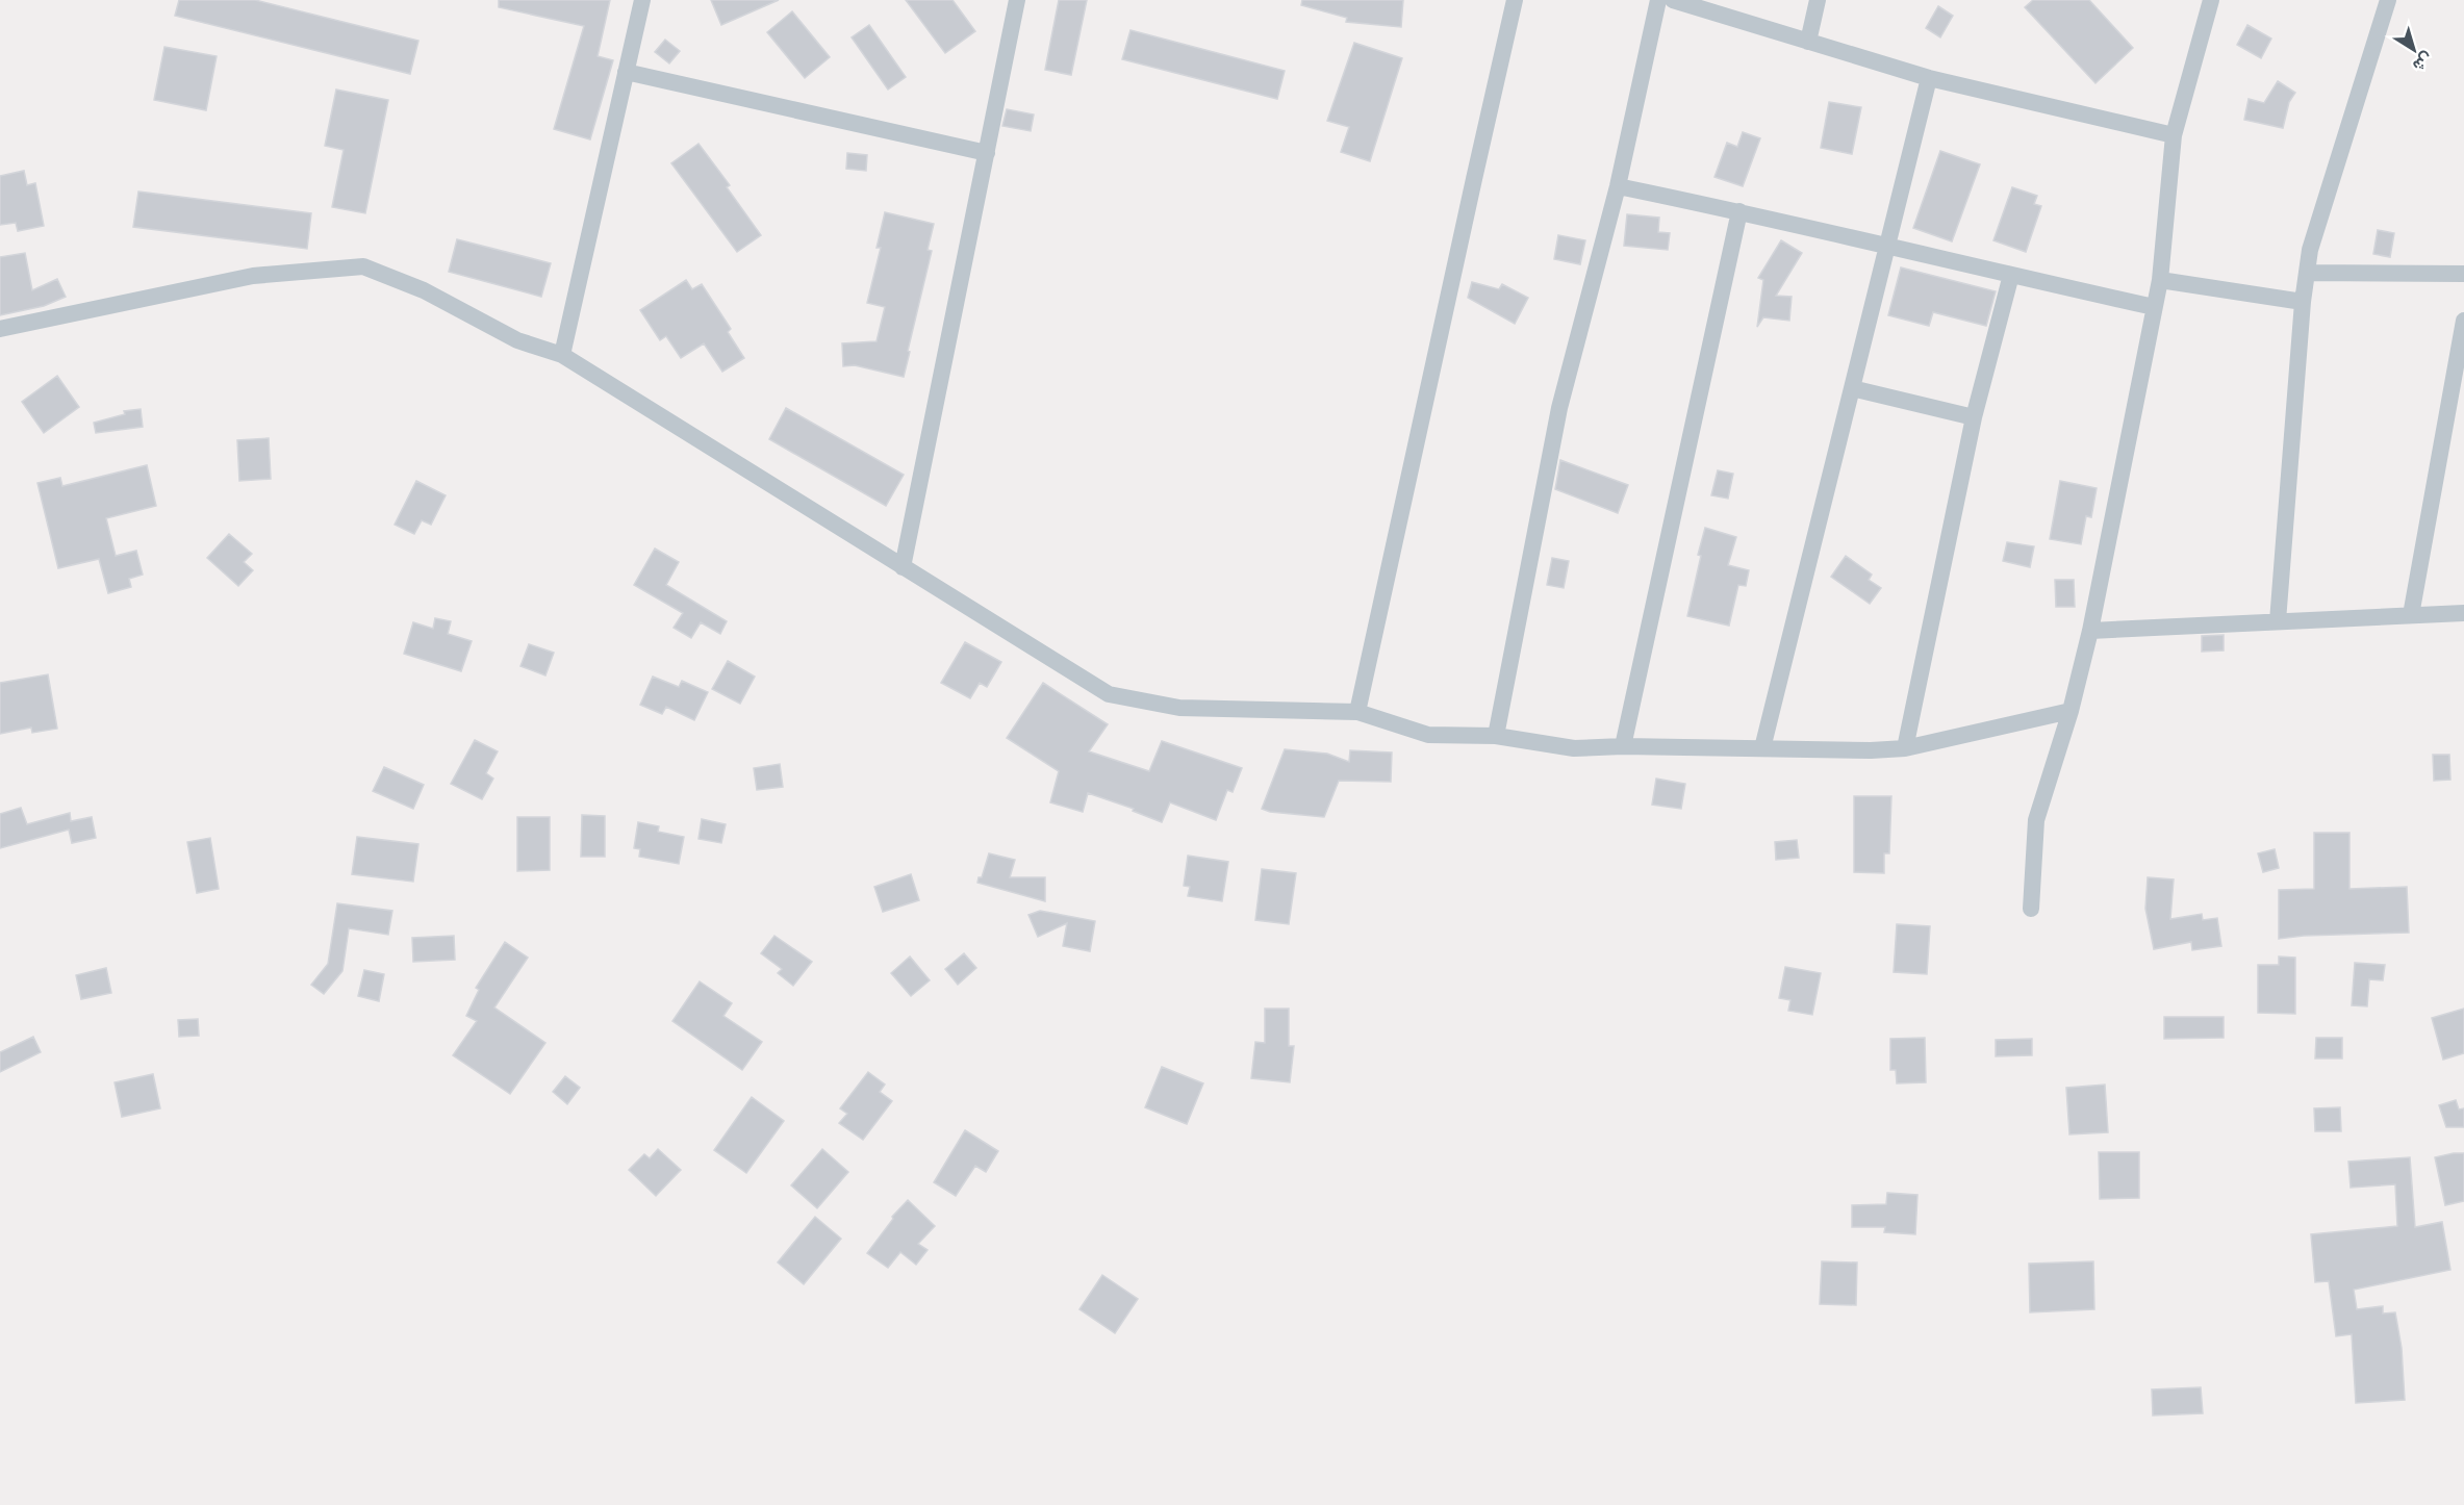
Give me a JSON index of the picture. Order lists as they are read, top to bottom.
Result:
{
  "north": "bottom right"
}
